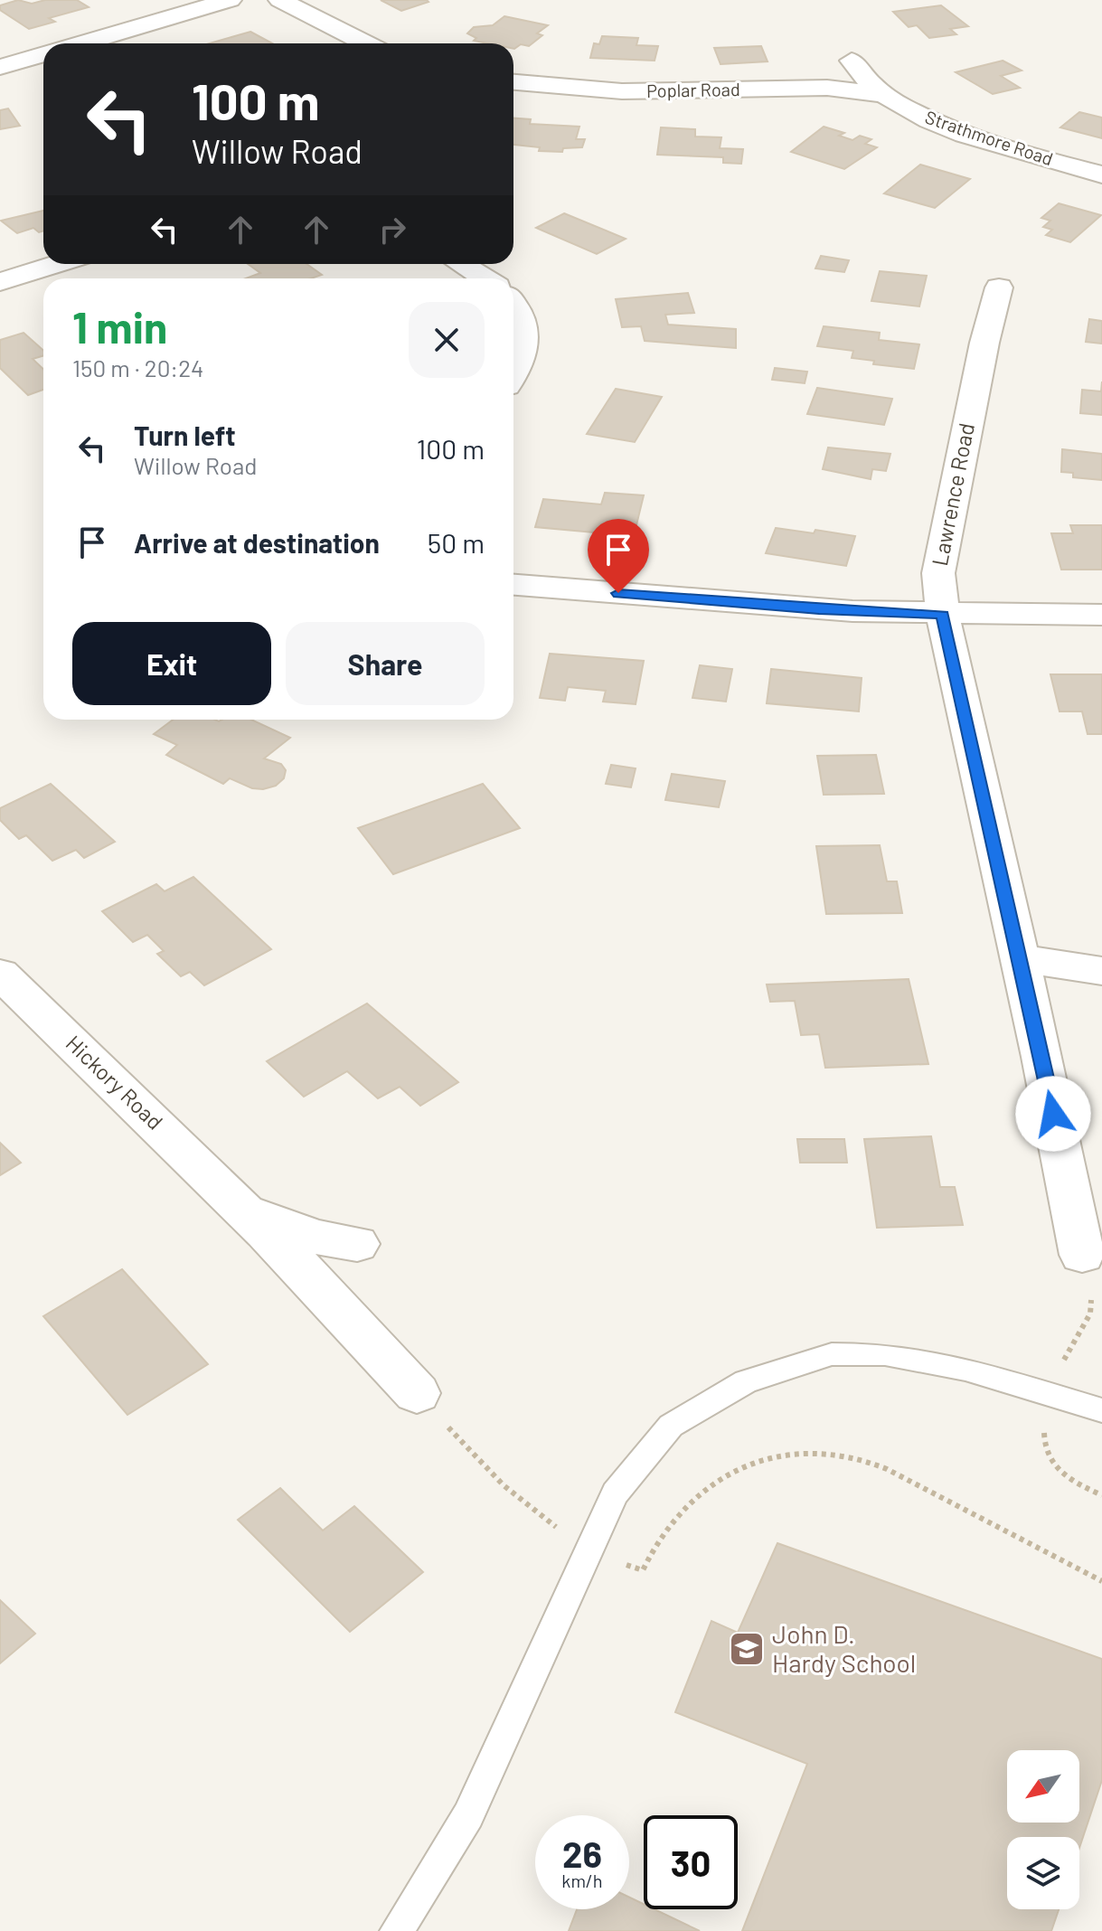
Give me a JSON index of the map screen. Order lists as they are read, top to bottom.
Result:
{
  "streets": {
    "street": [
      "Poplar Road",
      "Strathmore Road",
      "Lawrence Road",
      "Hickory Road"
    ]
  },
  "crossings": [
    ["Poplar Road", "Strathmore Road"]
  ],
  "places": {
    "school or university": ["John D. Hardy School"]
  },
  "north": "bottom left",
  "page": {
    "turn": ["100 m", "Willow Road"],
    "heading": ["1 min", "150 m · 20:24"],
    "list": [
      {
        "name": "Turn left",
        "note": "Willow Road",
        "value": "100 m"
      },
      {
        "name": "Arrive at destination",
        "value": "50 m"
      }
    ],
    "buttons": ["Exit", "Share"],
    "speed": "26 km/h",
    "limit": "30"
  }
}
